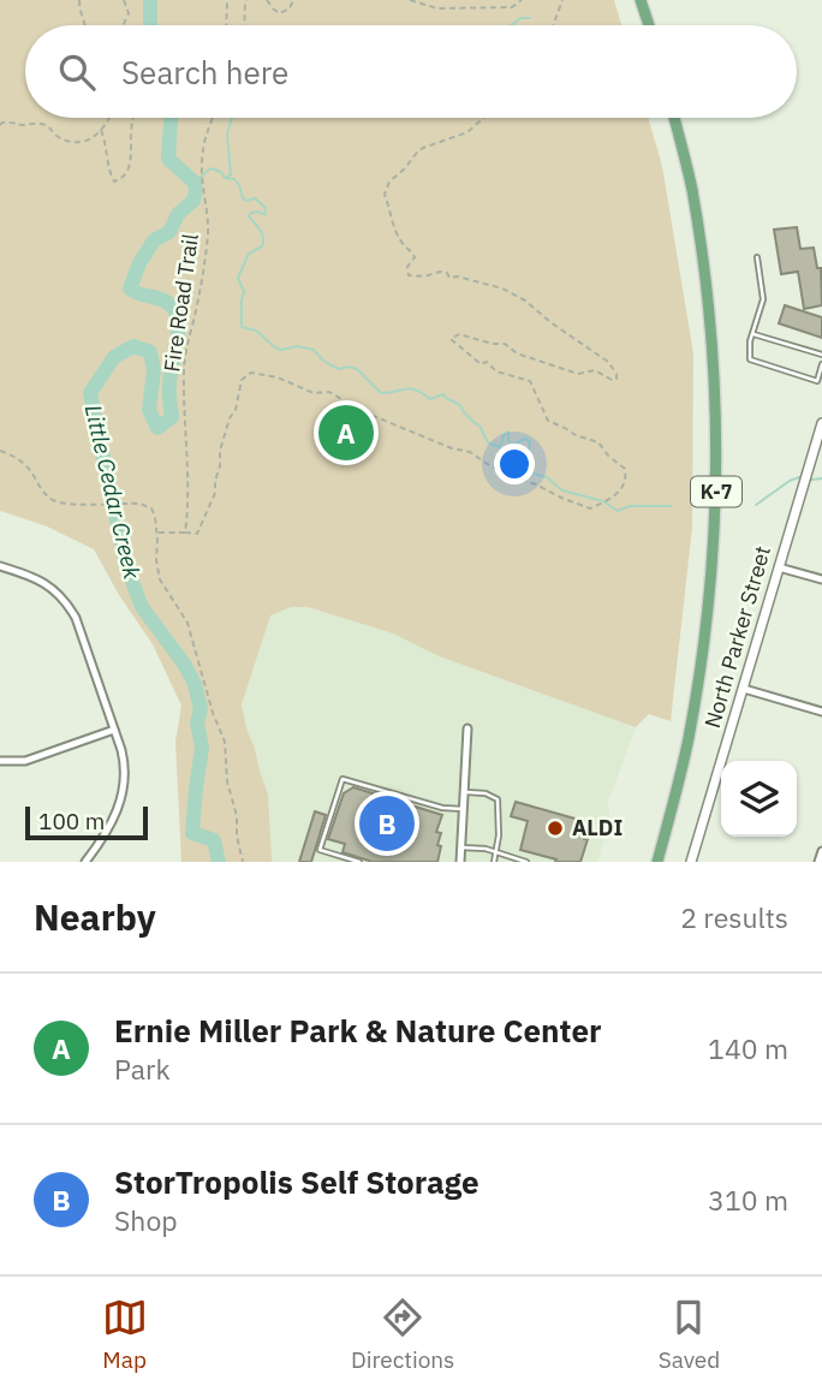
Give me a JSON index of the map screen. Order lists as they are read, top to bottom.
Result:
{
  "streets": {
    "highway": ["K-7"],
    "street": ["North Parker Street"],
    "path": ["Fire Road Trail"]
  },
  "water": ["Little Cedar Creek"],
  "places": ["ALDI"],
  "scale_bar": "100 m",
  "page": {
    "search": "Search here",
    "pins": ["A", "B"],
    "scale": "100 m",
    "heading": ["Nearby", "2 results"],
    "list": [
      {
        "mark": "A",
        "name": "Ernie Miller Park & Nature Center",
        "note": "Park",
        "value": "140 m"
      },
      {
        "mark": "B",
        "name": "StorTropolis Self Storage",
        "note": "Shop",
        "value": "310 m"
      }
    ],
    "nav": ["Map", "Directions", "Saved"]
  }
}
